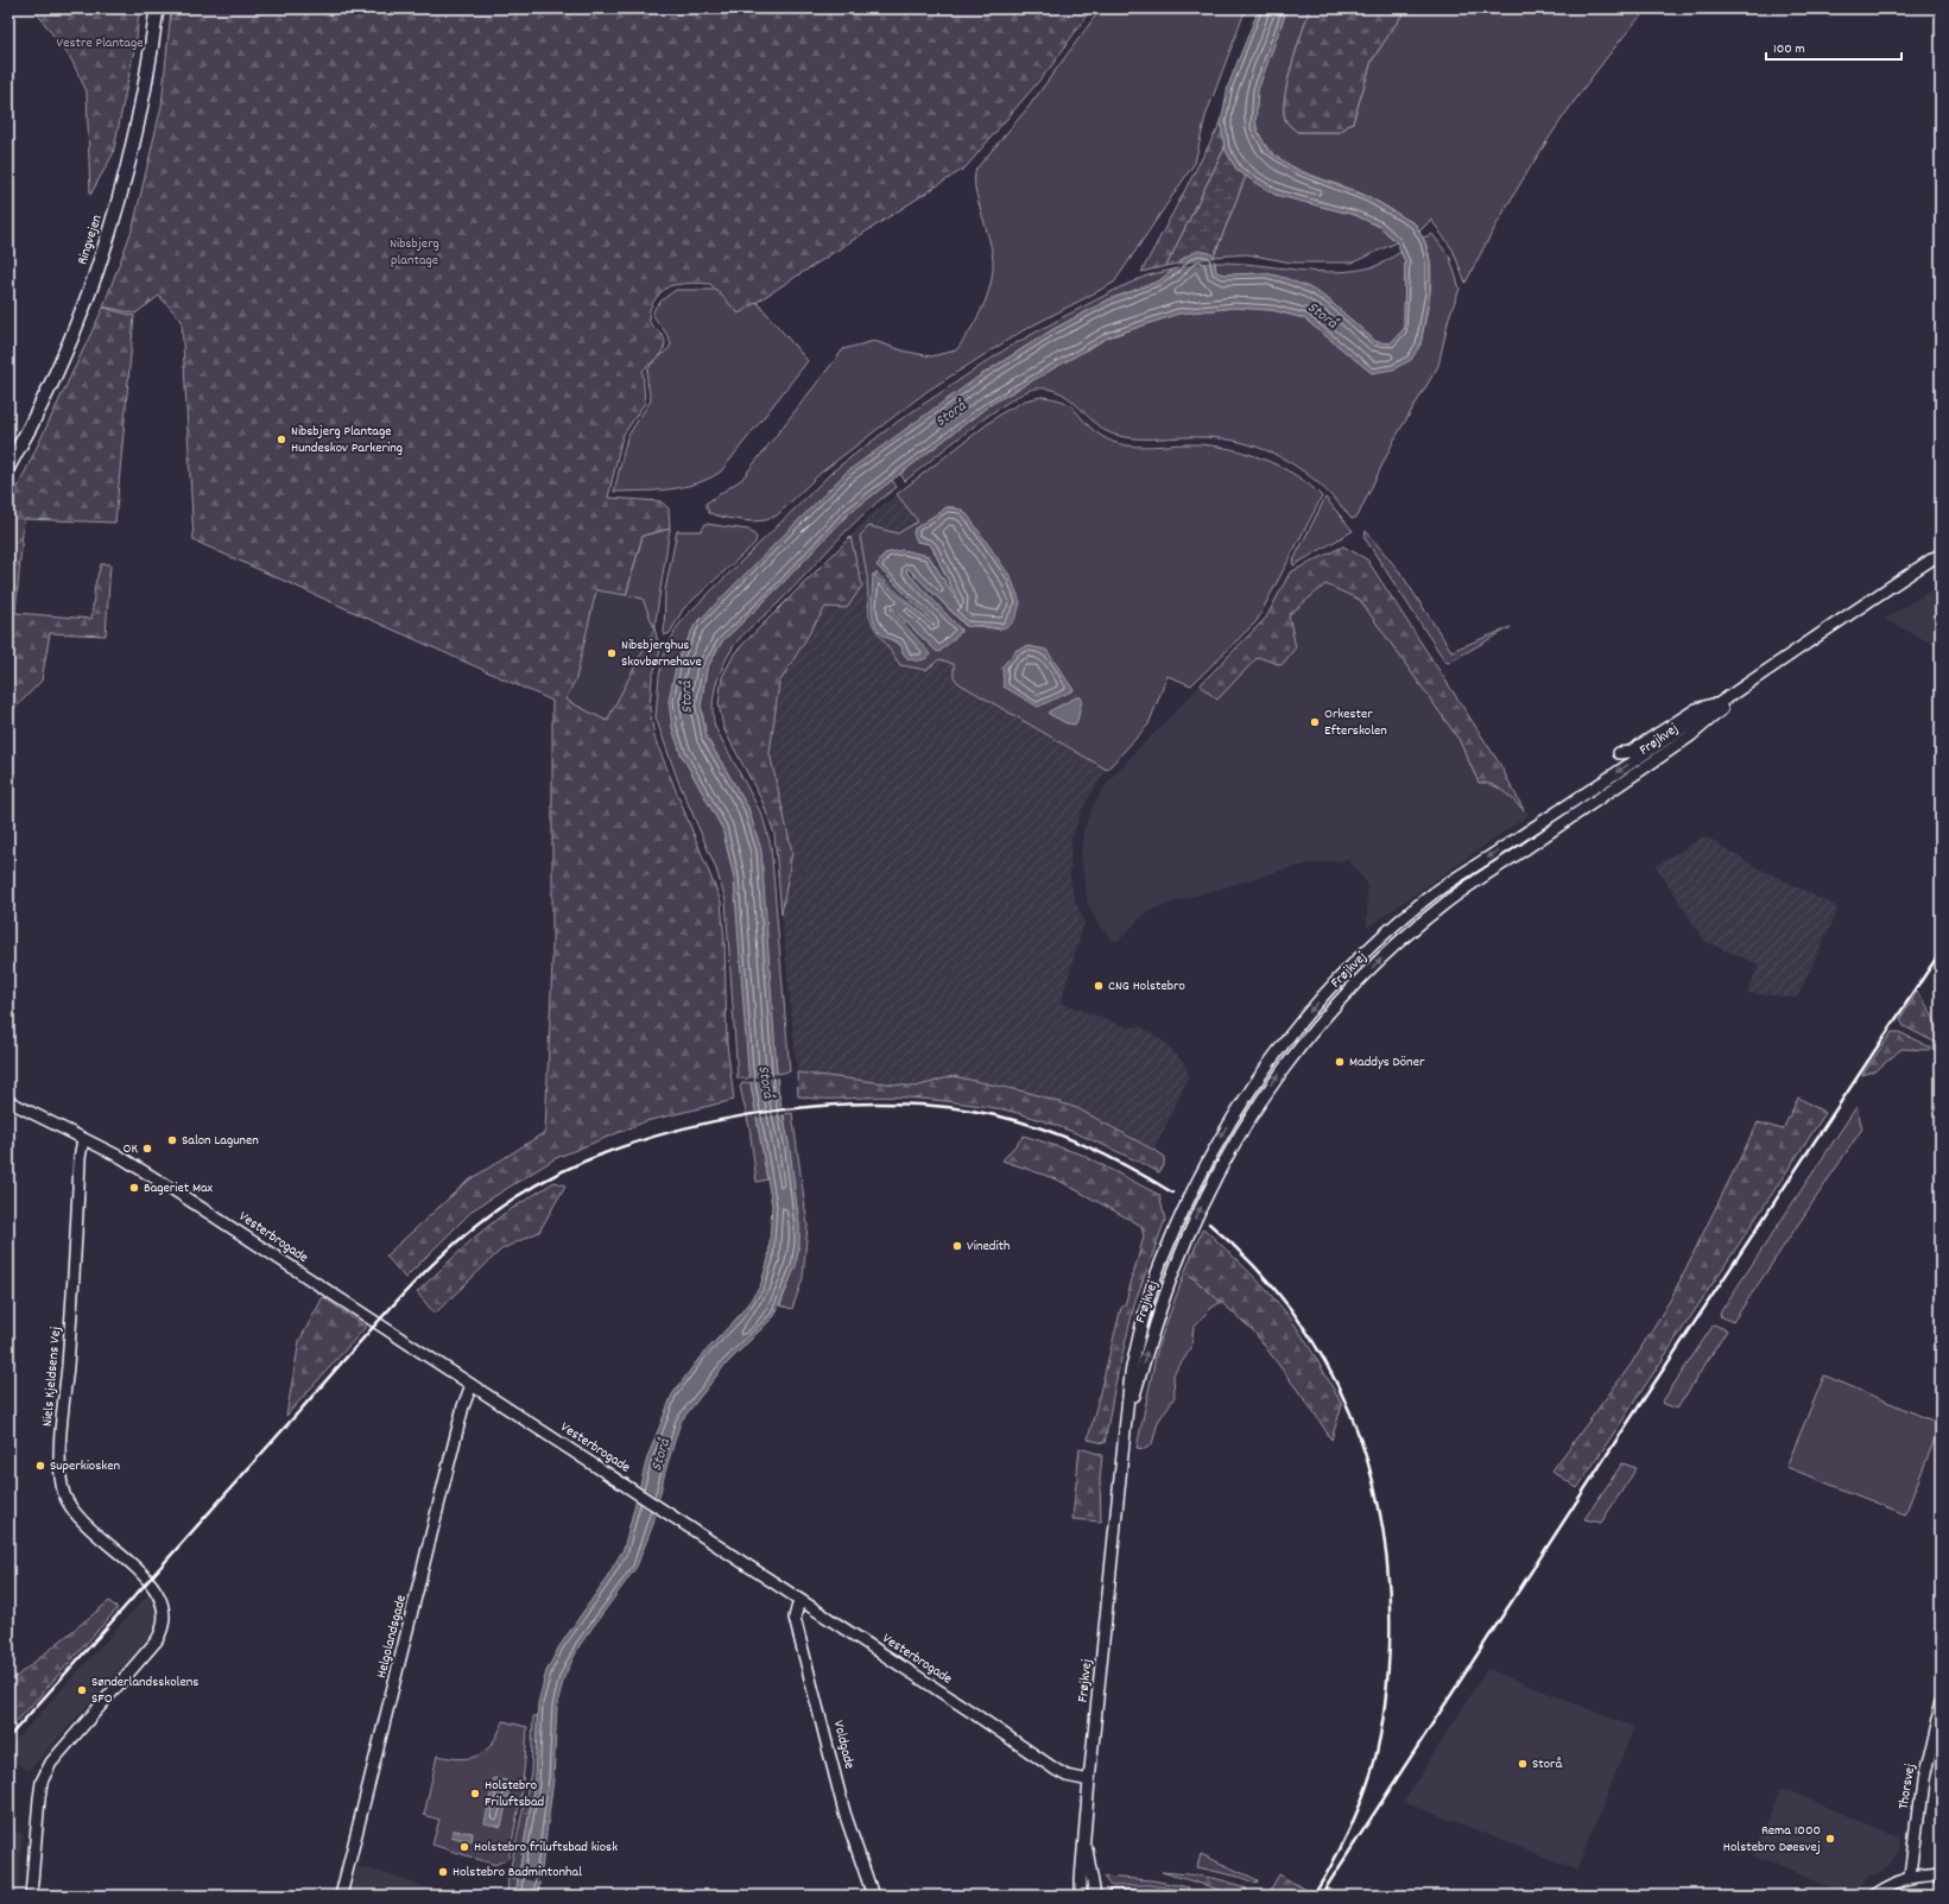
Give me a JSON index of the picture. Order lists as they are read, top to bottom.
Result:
{
  "streets": {
    "main road": ["Ringvejen"],
    "street": [
      "Frøjkvej",
      "Vesterbrogade",
      "Niels Kjeldsens Vej",
      "Helgolandsgade",
      "Voldgade",
      "Thorsvej"
    ]
  },
  "crossings": [
    ["Frøjkvej", "Vesterbrogade"],
    ["Vesterbrogade", "Niels Kjeldsens Vej"],
    ["Vesterbrogade", "Helgolandsgade"],
    ["Vesterbrogade", "Voldgade"]
  ],
  "water": ["Storå"],
  "parks": ["Vestre Plantage", "Nibsbjerg plantage"],
  "places": [
    "Nibsbjerg Plantage Hundeskov Parkering",
    "Nibsbjerghus Skovbørnehave",
    "Orkester Efterskolen",
    "CNG Holstebro",
    "Maddys Döner",
    "Salon Lagunen",
    "OK",
    "Bageriet Max",
    "Vinedith",
    "Superkiosken",
    "Sønderlandsskolens SFO",
    "Storå",
    "Holstebro Friluftsbad",
    "Rema 1000 Holstebro Døesvej",
    "Holstebro friluftsbad kiosk",
    "Holstebro Badmintonhal"
  ],
  "scale_bar": "100 m"
}
